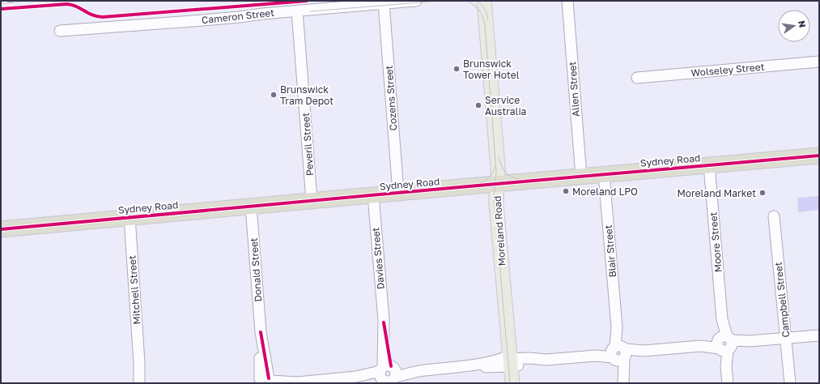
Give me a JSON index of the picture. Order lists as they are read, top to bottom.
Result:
{
  "streets": {
    "highway": ["Sydney Road"],
    "main road": ["Moreland Road"],
    "street": [
      "Cameron Street",
      "Wolseley Street",
      "Allen Street",
      "Cozens Street",
      "Peveril Street",
      "Moore Street",
      "Blair Street",
      "Davies Street",
      "Donald Street",
      "Mitchell Street",
      "Campbell Street"
    ]
  },
  "crossings": [
    ["Cameron Street", "Cozens Street"],
    ["Cameron Street", "Peveril Street"],
    ["Allen Street", "Sydney Road"],
    ["Cozens Street", "Sydney Road"],
    ["Peveril Street", "Sydney Road"],
    ["Sydney Road", "Moreland Road"],
    ["Sydney Road", "Moore Street"],
    ["Sydney Road", "Blair Street"],
    ["Sydney Road", "Davies Street"],
    ["Sydney Road", "Donald Street"],
    ["Sydney Road", "Mitchell Street"]
  ],
  "places": [
    "Brunswick Tower Hotel",
    "Brunswick Tram Depot",
    "Service Australia",
    "Moreland LPO",
    "Moreland Market"
  ],
  "north": "right"
}
